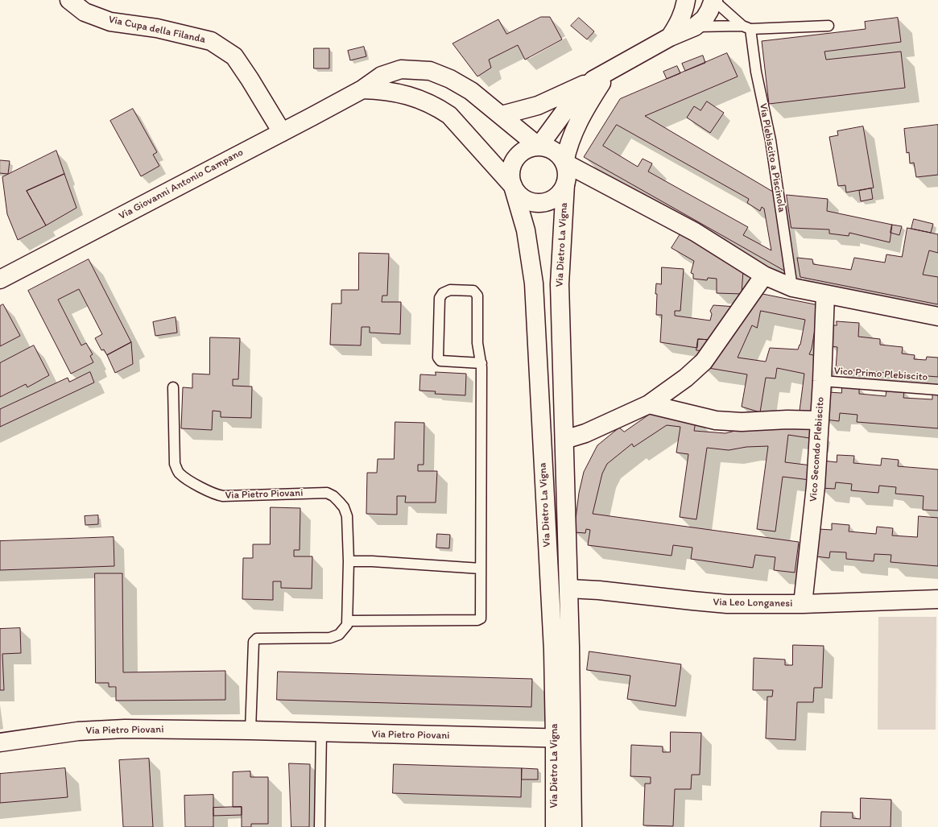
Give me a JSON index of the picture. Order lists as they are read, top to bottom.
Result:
{
  "streets": {
    "street": [
      "Via Cupa della Filanda",
      "Via Giovanni Antonio Campano",
      "Via Dietro La Vigna",
      "Vico Secondo Plebiscito",
      "Via Pietro Piovani",
      "Via Leo Longanesi"
    ],
    "lane": ["Via Plebiscito a Piscinola", "Vico Primo Plebiscito"]
  },
  "crossings": [
    ["Via Cupa della Filanda", "Via Giovanni Antonio Campano"],
    ["Via Giovanni Antonio Campano", "Via Dietro La Vigna"],
    ["Via Dietro La Vigna", "Via Pietro Piovani"],
    ["Via Dietro La Vigna", "Via Leo Longanesi"],
    ["Vico Primo Plebiscito", "Vico Secondo Plebiscito"],
    ["Vico Secondo Plebiscito", "Via Leo Longanesi"]
  ]
}
